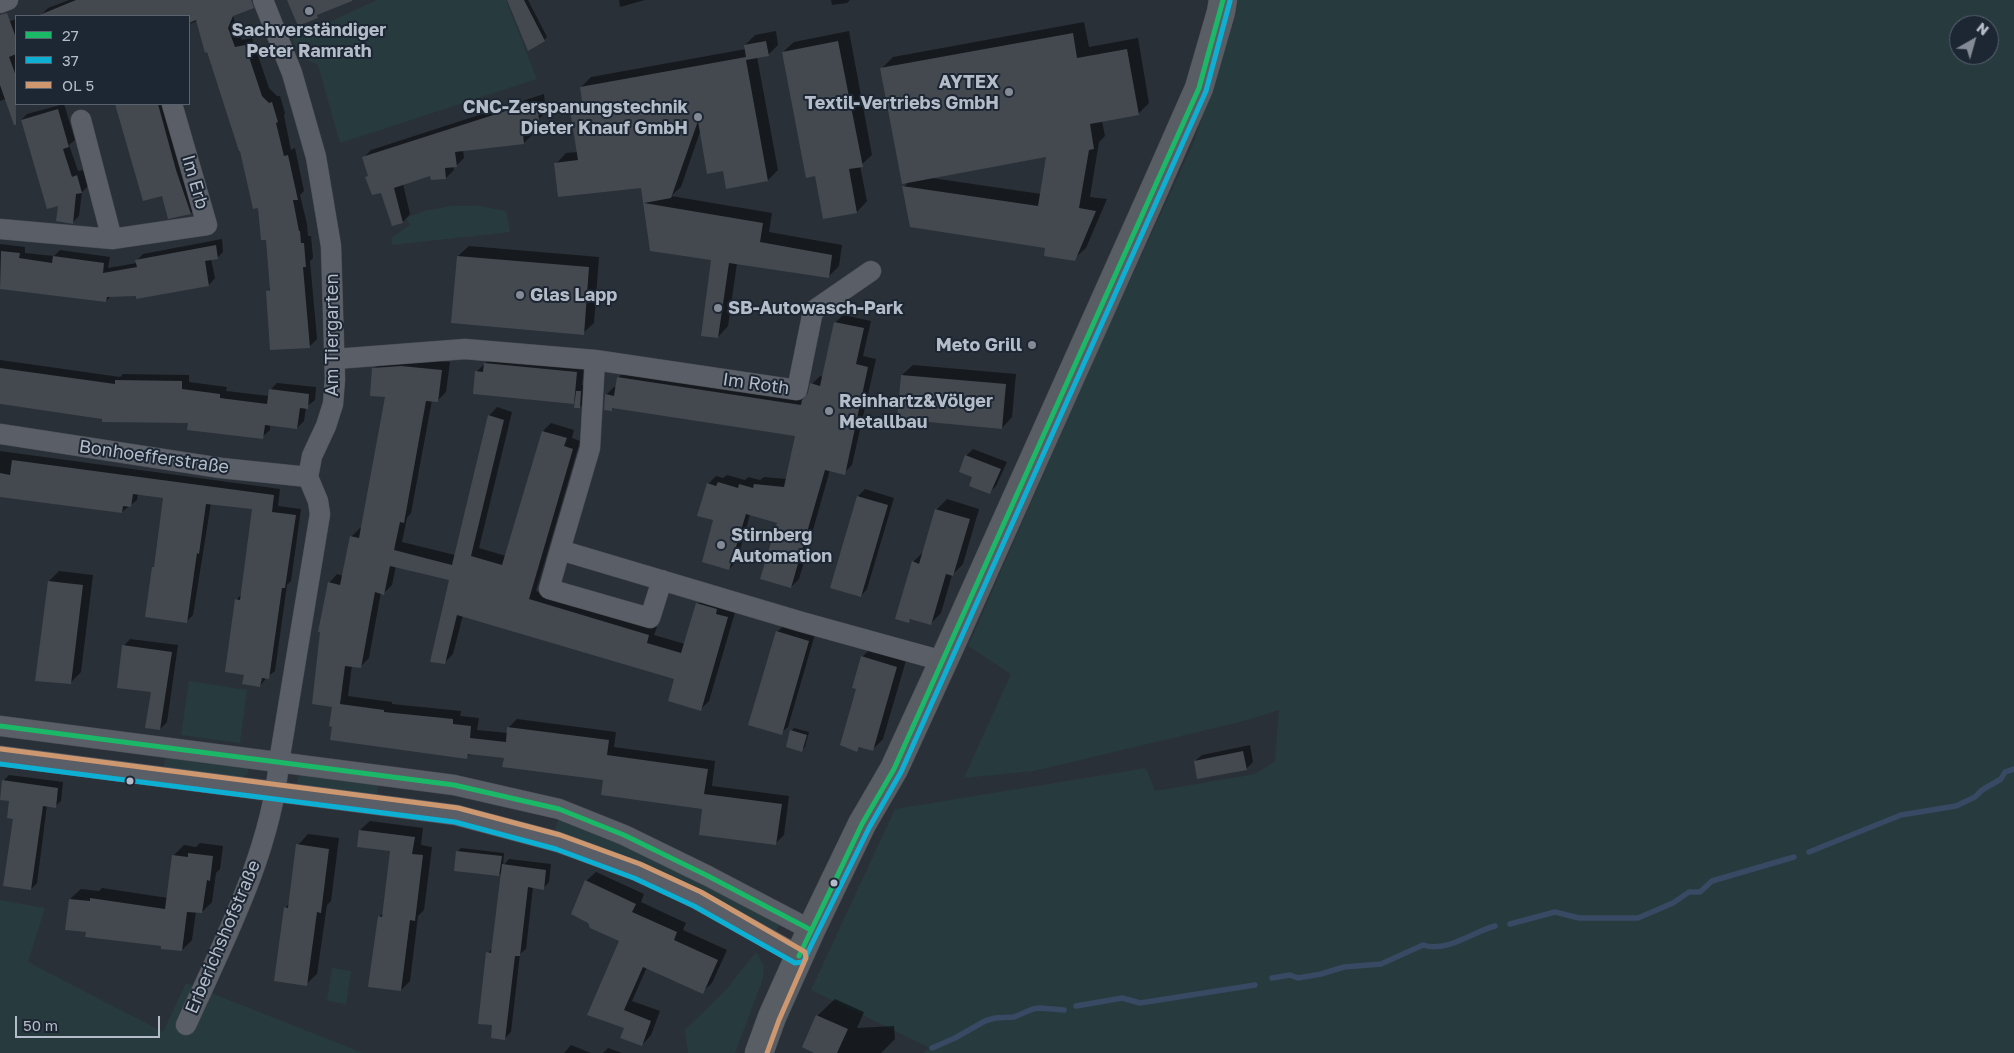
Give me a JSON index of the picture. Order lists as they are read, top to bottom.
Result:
{
  "streets": {
    "street": [
      "Im Erb",
      "Am Tiergarten",
      "Im Roth",
      "Bonhoefferstraße",
      "Erberichshofstraße"
    ]
  },
  "crossings": [
    ["Am Tiergarten", "Im Roth"],
    ["Am Tiergarten", "Bonhoefferstraße"]
  ],
  "places": [
    "Sachverständiger Peter Ramrath",
    "AYTEX Textil-Vertriebs GmbH",
    "CNC-Zerspanungstechnik Dieter Knauf GmbH",
    "Glas Lapp",
    "SB-Autowasch-Park",
    "Meto Grill",
    "Reinhartz&Völger Metallbau",
    "Stirnberg Automation"
  ],
  "lines": ["transit line 27", "transit line 37"],
  "legend": ["27", "37", "OL 5"],
  "scale_bar": "50 m",
  "north": "top right"
}
